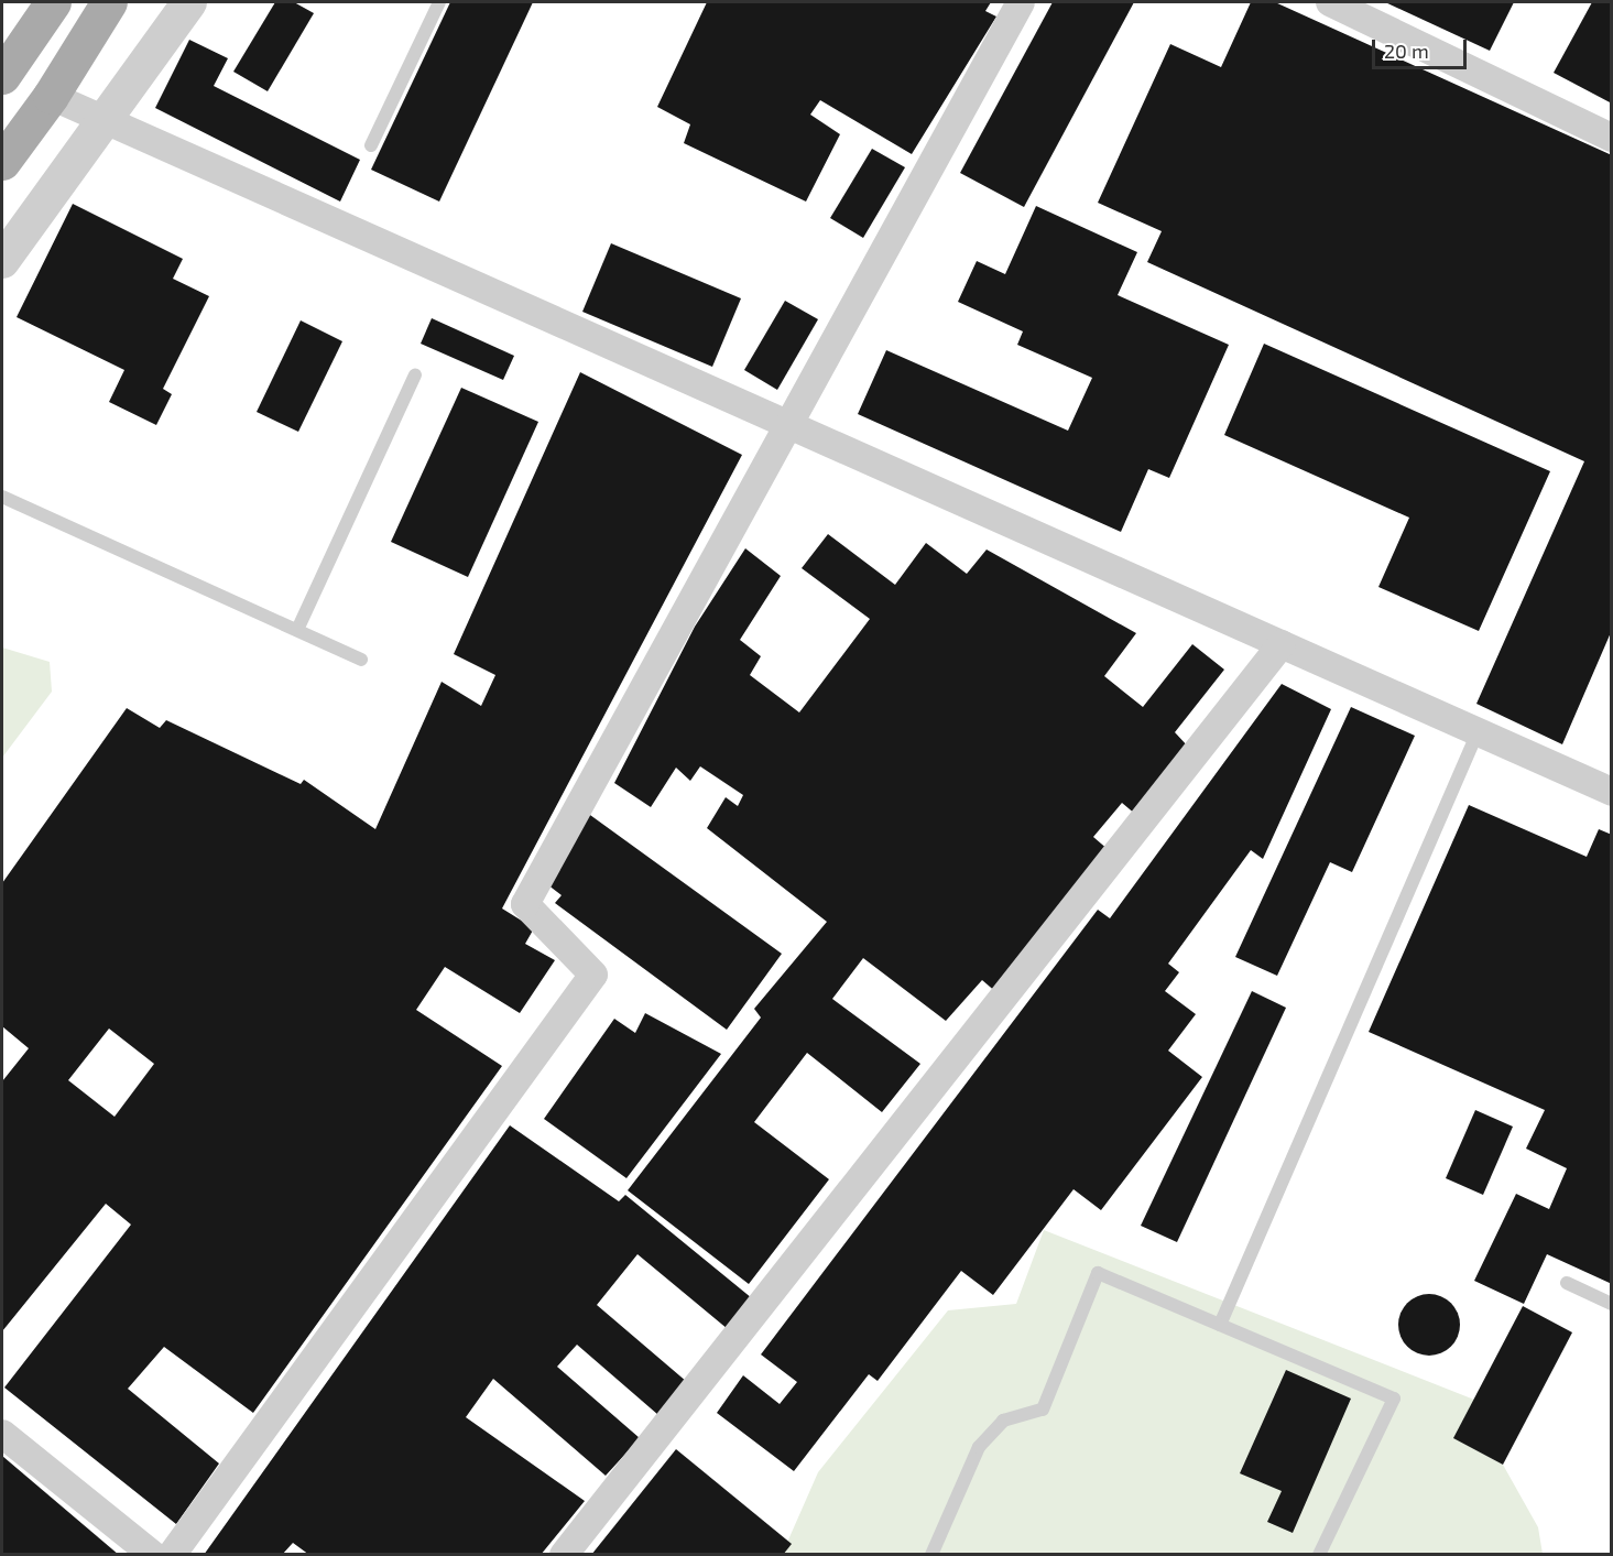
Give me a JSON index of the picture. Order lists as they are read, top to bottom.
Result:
{
  "scale_bar": "20 m"
}
